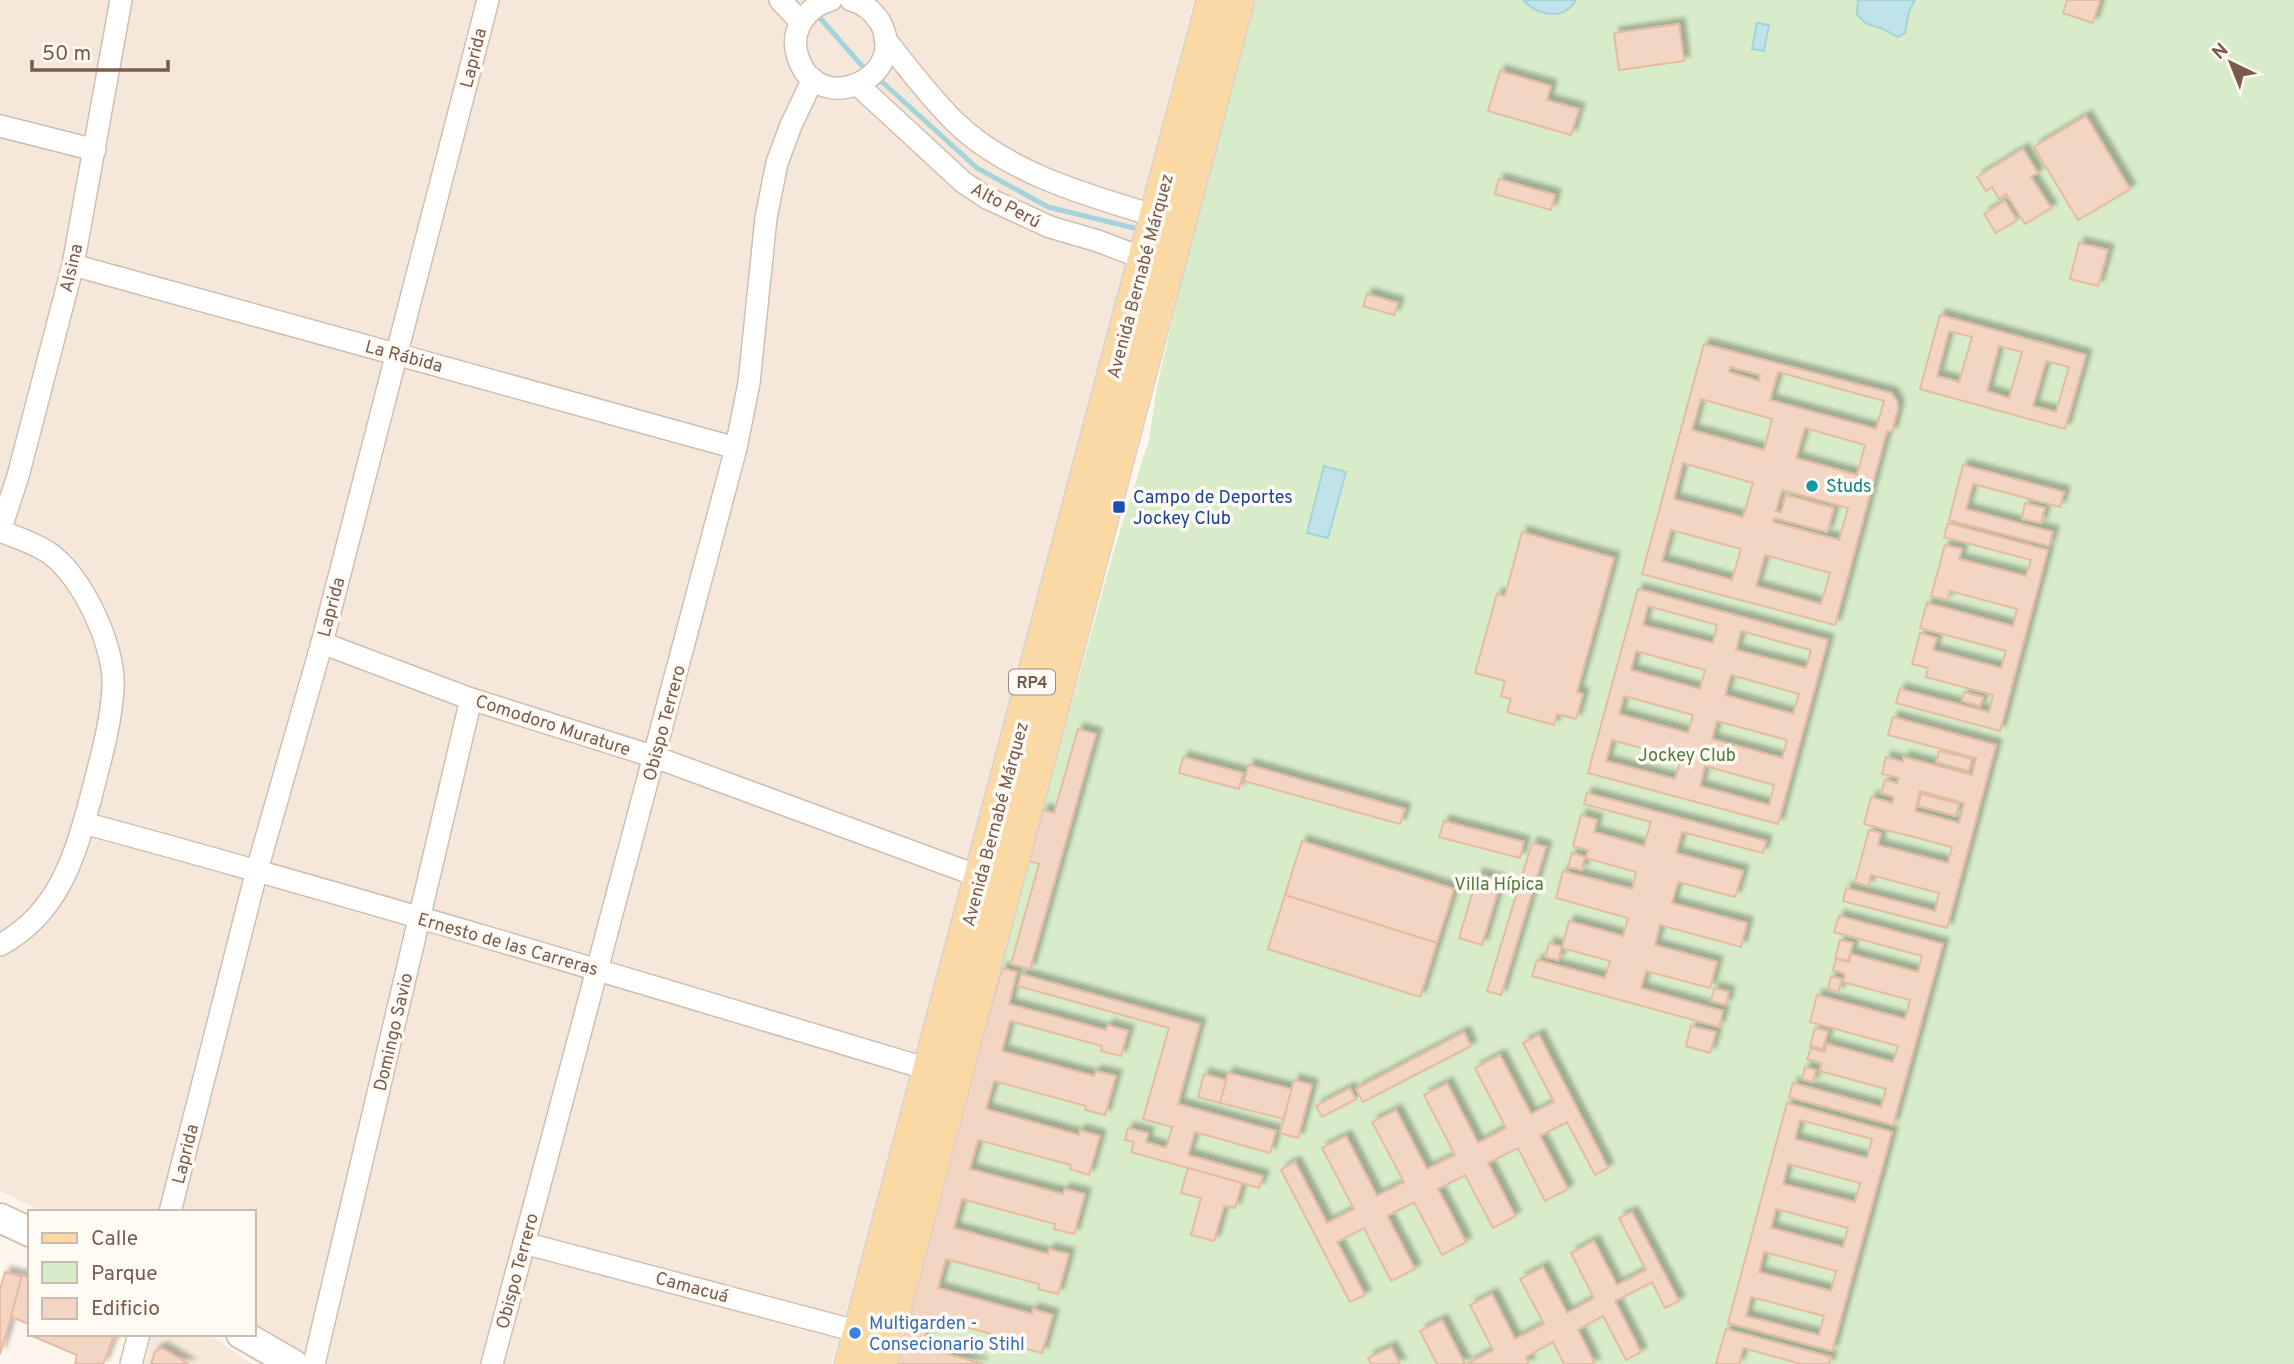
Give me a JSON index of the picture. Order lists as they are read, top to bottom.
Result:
{
  "streets": {
    "main road": ["Avenida Bernabé Márquez", "RP4"],
    "street": [
      "Laprida",
      "Alto Perú",
      "Alsina",
      "La Rábida",
      "Obispo Terrero",
      "Comodoro Murature",
      "Ernesto de las Carreras",
      "Domingo Savio",
      "Camacuá"
    ]
  },
  "crossings": [
    ["Laprida", "La Rábida"],
    ["Laprida", "Comodoro Murature"],
    ["Laprida", "Ernesto de las Carreras"],
    ["Alto Perú", "Avenida Bernabé Márquez"],
    ["Alsina", "La Rábida"],
    ["Avenida Bernabé Márquez", "Comodoro Murature"],
    ["Avenida Bernabé Márquez", "Ernesto de las Carreras"],
    ["Avenida Bernabé Márquez", "Camacuá"],
    ["La Rábida", "Obispo Terrero"],
    ["Obispo Terrero", "Comodoro Murature"],
    ["Obispo Terrero", "Ernesto de las Carreras"],
    ["Obispo Terrero", "Camacuá"],
    ["Comodoro Murature", "Domingo Savio"],
    ["Ernesto de las Carreras", "Domingo Savio"]
  ],
  "parks": ["Jockey Club", "Villa Hípica"],
  "places": {
    "other": ["Studs", "Multigarden - Consecionario Stihl"],
    "transit": ["Campo de Deportes Jockey Club"]
  },
  "legend": ["Calle", "Parque", "Edificio"],
  "scale_bar": "50 m",
  "north": "top left"
}
